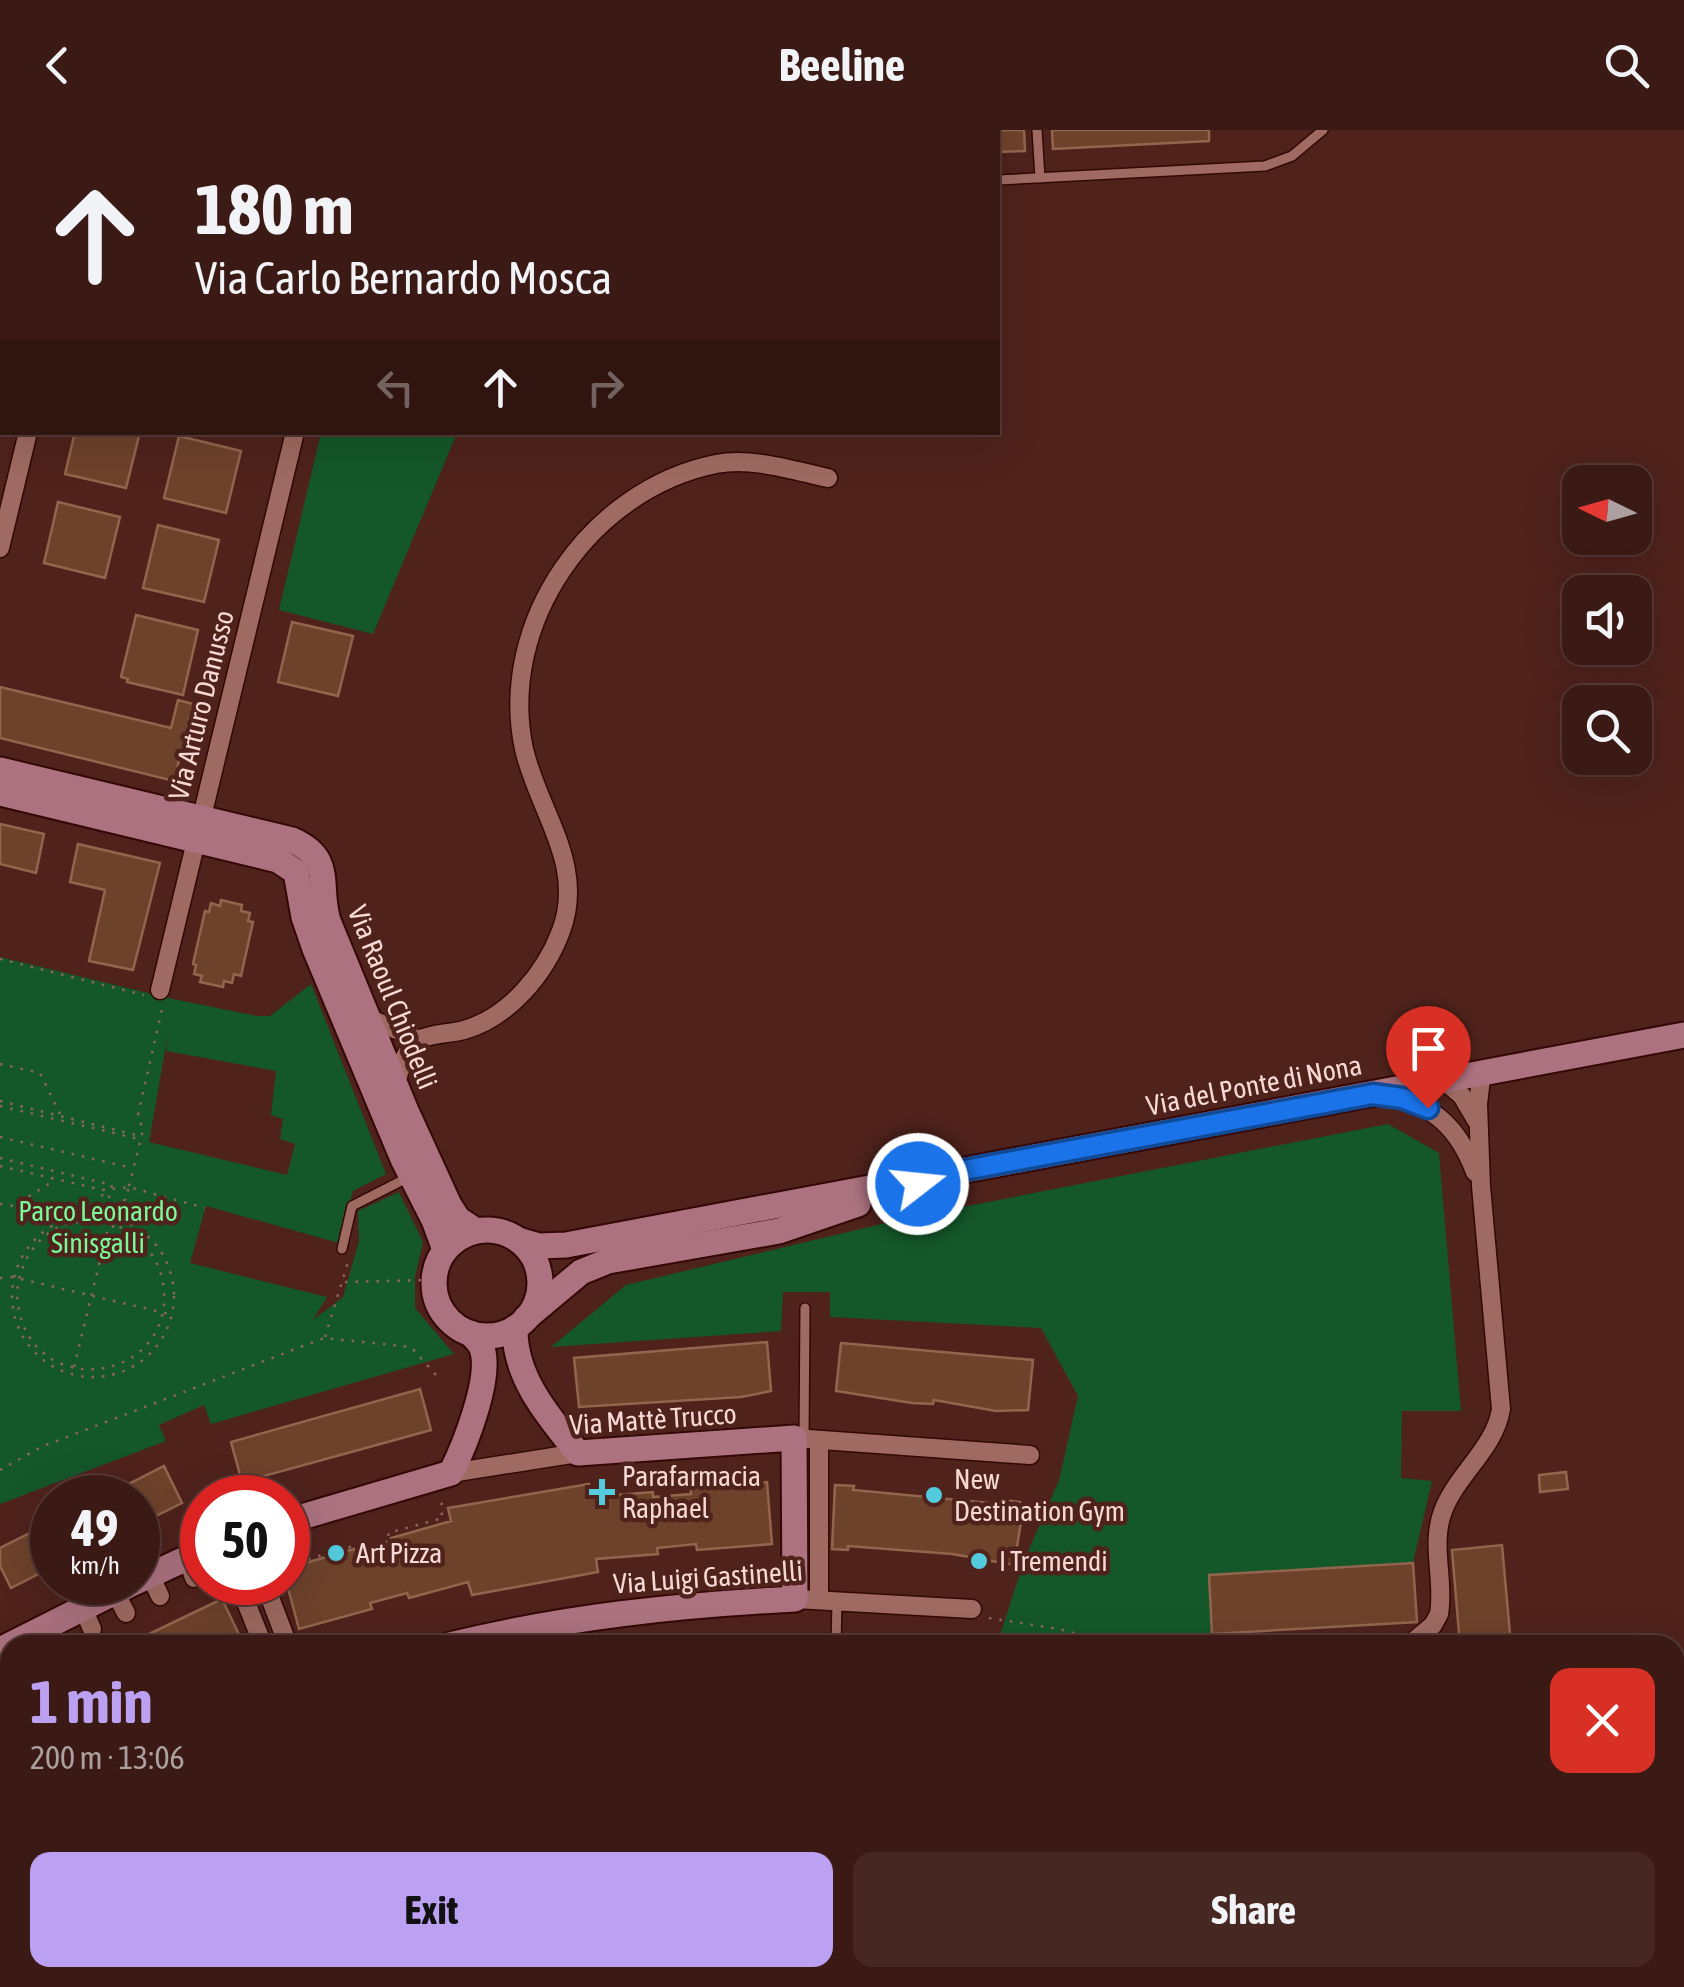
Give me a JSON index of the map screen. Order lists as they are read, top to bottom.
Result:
{
  "streets": {
    "main road": [
      "Via Raoul Chiodelli",
      "Via del Ponte di Nona",
      "Via Mattè Trucco",
      "Via Luigi Gastinelli"
    ],
    "street": ["Via Arturo Danusso"]
  },
  "crossings": [
    ["Via Arturo Danusso", "Via Raoul Chiodelli"],
    ["Via Raoul Chiodelli", "Via del Ponte di Nona"]
  ],
  "parks": ["Parco Leonardo Sinisgalli"],
  "places": {
    "health": ["Parafarmacia Raphael"],
    "other": ["New Destination Gym", "Art Pizza", "I Tremendi"]
  },
  "north": "left",
  "page": {
    "header": "Beeline",
    "turn": ["180 m", "Via Carlo Bernardo Mosca"],
    "speed": "49 km/h",
    "limit": "50",
    "heading": ["1 min", "200 m · 13:06"],
    "buttons": ["Exit", "Share"]
  }
}
